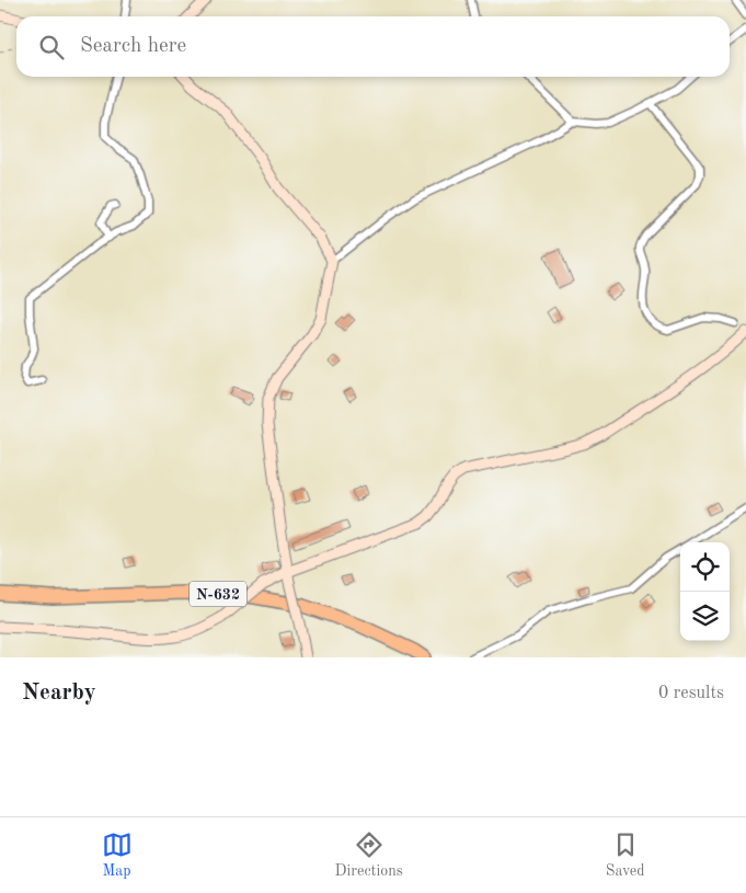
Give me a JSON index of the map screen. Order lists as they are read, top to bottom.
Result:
{
  "streets": {
    "highway": ["N-632"]
  },
  "page": {
    "search": "Search here",
    "heading": ["Nearby", "0 results"],
    "nav": ["Map", "Directions", "Saved"]
  }
}
